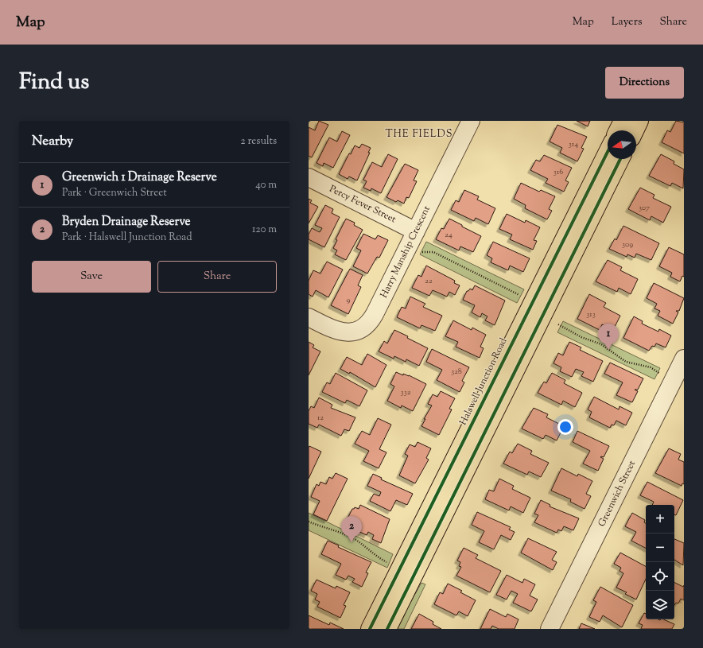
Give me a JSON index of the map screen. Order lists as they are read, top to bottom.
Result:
{
  "streets": {
    "main road": ["Halswell Junction Road"],
    "street": ["Percy Fever Street", "Harry Manship Crescent", "Greenwich Street"]
  },
  "crossings": [
    ["Percy Fever Street", "Harry Manship Crescent"]
  ],
  "districts": ["THE FIELDS"],
  "house_numbers": [
    "314",
    "316",
    "307",
    "24",
    "309",
    "22",
    "9",
    "313",
    "328",
    "332",
    "12"
  ],
  "north": "left",
  "page": {
    "header": "Map",
    "nav": ["Map", "Layers", "Share"],
    "title": "Find us",
    "buttons": [
      "Directions",
      ["Save", "Share"]
    ],
    "heading": ["Nearby", "2 results"],
    "list": [
      {
        "mark": "1",
        "name": "Greenwich 1 Drainage Reserve",
        "note": "Park · Greenwich Street",
        "value": "40 m"
      },
      {
        "mark": "2",
        "name": "Bryden Drainage Reserve",
        "note": "Park · Halswell Junction Road",
        "value": "120 m"
      }
    ],
    "pins": ["1", "2"],
    "map_buttons": ["+", "−"]
  }
}
